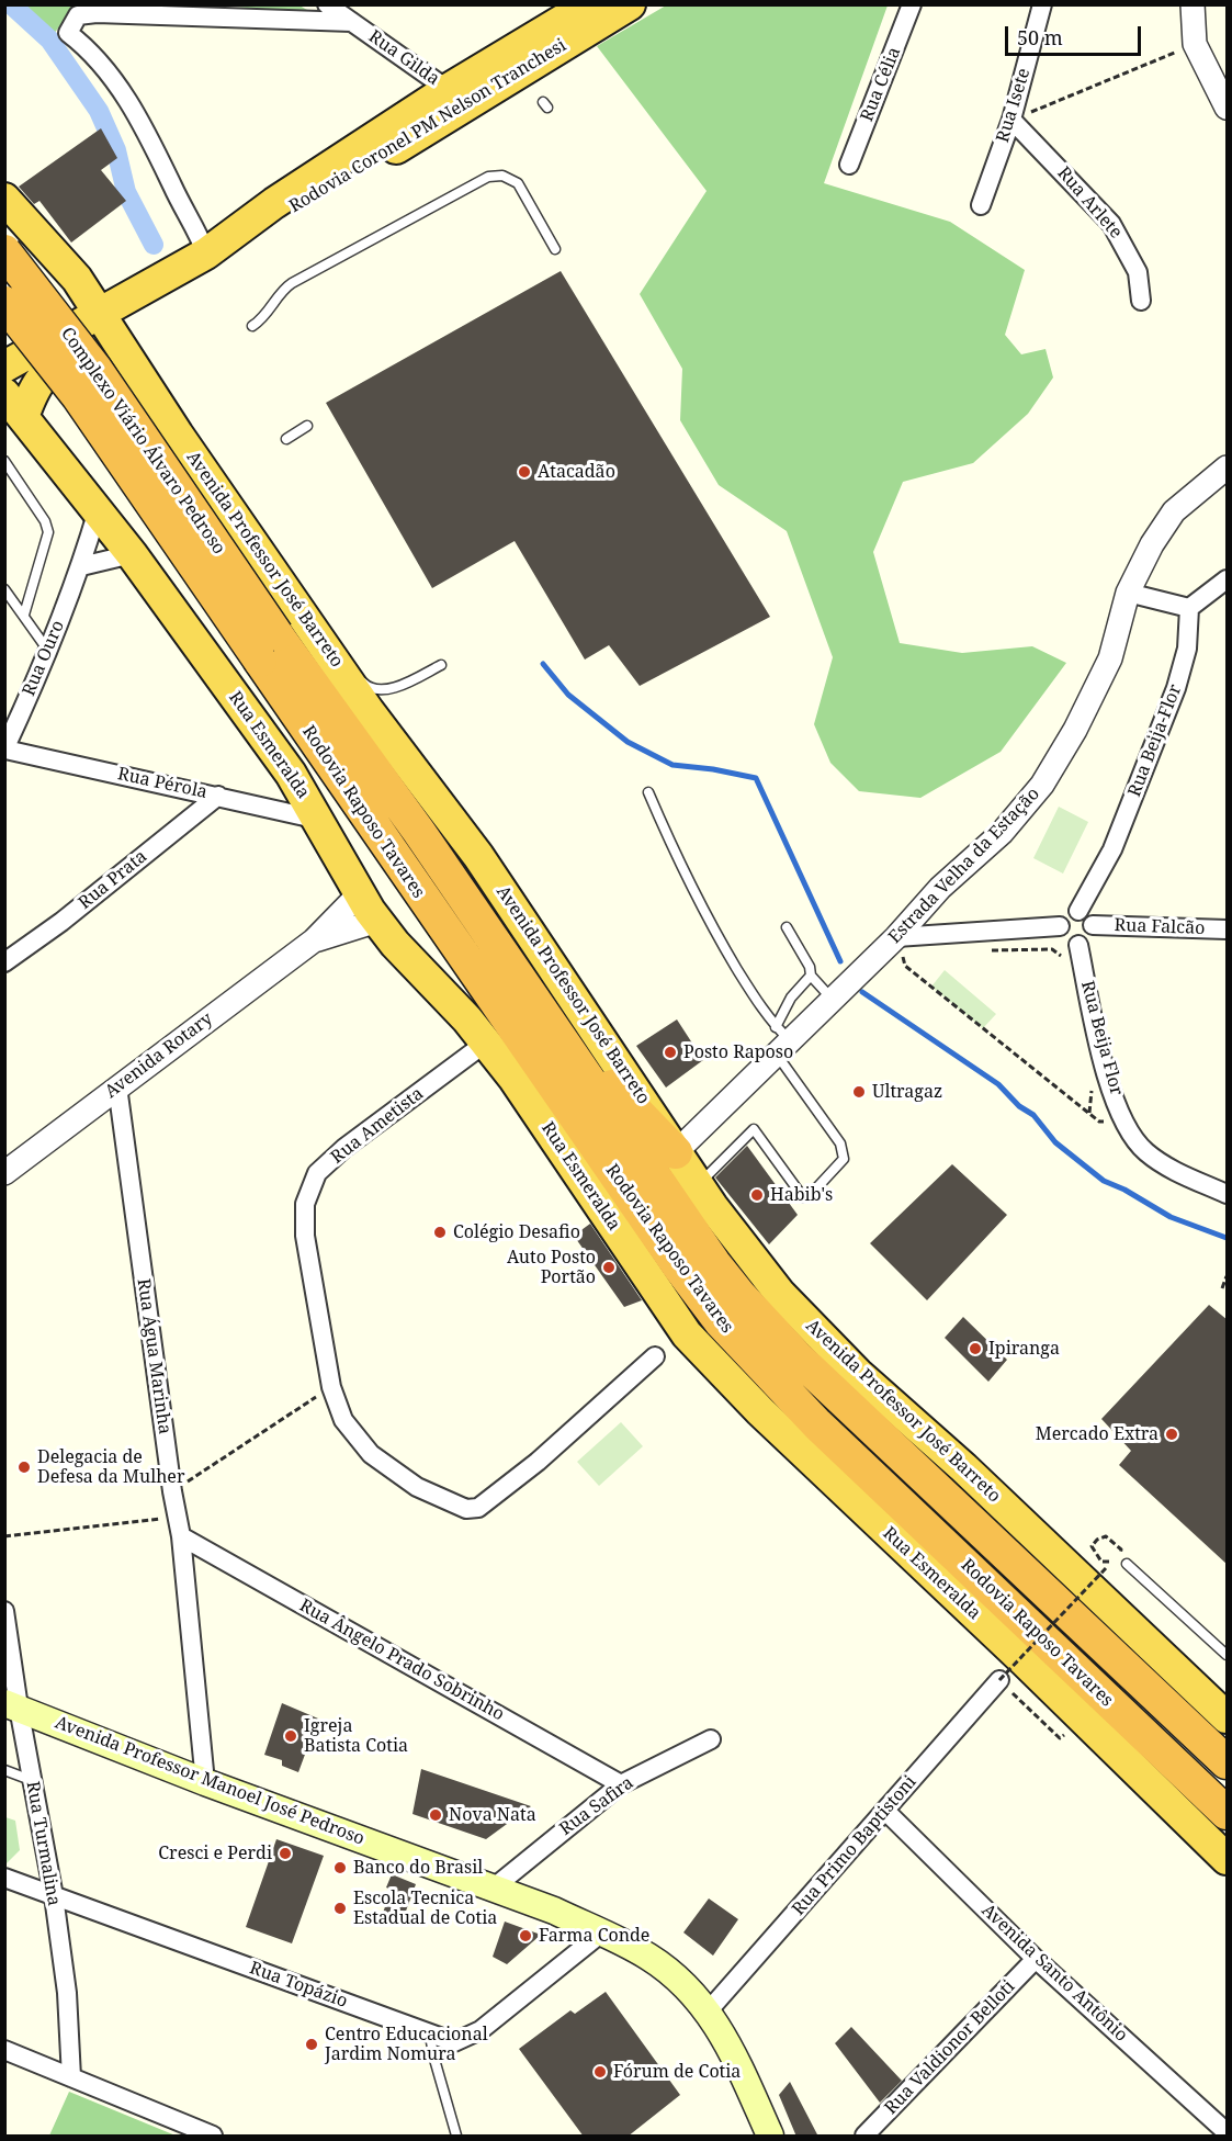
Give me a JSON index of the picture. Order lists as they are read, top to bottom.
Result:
{
  "streets": {
    "highway": [
      "Rodovia Coronel PM Nelson Tranchesi",
      "Complexo Viário Álvaro Pedroso",
      "Avenida Professor José Barreto",
      "Rua Esmeralda",
      "Rodovia Raposo Tavares"
    ],
    "main road": ["Avenida Professor Manoel José Pedroso"],
    "street": [
      "Rua Gilda",
      "Rua Célia",
      "Rua Isete",
      "Rua Arlete",
      "Rua Ouro",
      "Rua Beija-Flor",
      "Rua Pérola",
      "Estrada Velha da Estação",
      "Rua Prata",
      "Rua Falcão",
      "Rua Beija Flor",
      "Avenida Rotary",
      "Rua Ametista",
      "Rua Água Marinha",
      "Rua Ângelo Prado Sobrinho",
      "Rua Safira",
      "Rua Turmalina",
      "Rua Primo Baptistoni",
      "Avenida Santo Antônio",
      "Rua Topázio",
      "Rua Valdionor Belloti"
    ]
  },
  "crossings": [
    ["Rua Gilda", "Rodovia Coronel PM Nelson Tranchesi"],
    ["Rua Isete", "Rua Arlete"],
    ["Complexo Viário Álvaro Pedroso", "Rodovia Raposo Tavares"],
    ["Avenida Professor José Barreto", "Estrada Velha da Estação"],
    ["Rua Ouro", "Rua Esmeralda"],
    ["Rua Ouro", "Rua Pérola"],
    ["Rua Beija-Flor", "Rua Falcão"],
    ["Rua Beija-Flor", "Rua Beija Flor"],
    ["Rua Esmeralda", "Rua Pérola"],
    ["Rua Esmeralda", "Avenida Rotary"],
    ["Rua Esmeralda", "Rua Ametista"],
    ["Rua Pérola", "Rua Prata"],
    ["Rua Falcão", "Rua Beija Flor"],
    ["Avenida Rotary", "Rua Água Marinha"],
    ["Rua Água Marinha", "Rua Ângelo Prado Sobrinho"],
    ["Rua Água Marinha", "Avenida Professor Manoel José Pedroso"],
    ["Rua Ângelo Prado Sobrinho", "Rua Safira"],
    ["Avenida Professor Manoel José Pedroso", "Rua Safira"],
    ["Avenida Professor Manoel José Pedroso", "Rua Turmalina"],
    ["Avenida Professor Manoel José Pedroso", "Rua Primo Baptistoni"],
    ["Avenida Professor Manoel José Pedroso", "Rua Topázio"],
    ["Rua Turmalina", "Rua Topázio"],
    ["Rua Primo Baptistoni", "Avenida Santo Antônio"],
    ["Avenida Santo Antônio", "Rua Valdionor Belloti"]
  ],
  "places": [
    "Atacadão",
    "Posto Raposo",
    "Ultragaz",
    "Habib's",
    "Colégio Desafio",
    "Auto Posto Portão",
    "Ipiranga",
    "Mercado Extra",
    "Delegacia de Defesa da Mulher",
    "Igreja Batista Cotia",
    "Nova Nata",
    "Cresci e Perdi",
    "Banco do Brasil",
    "Escola Tecnica Estadual de Cotia",
    "Farma Conde",
    "Centro Educacional Jardim Nomura",
    "Fórum de Cotia"
  ],
  "scale_bar": "50 m"
}
